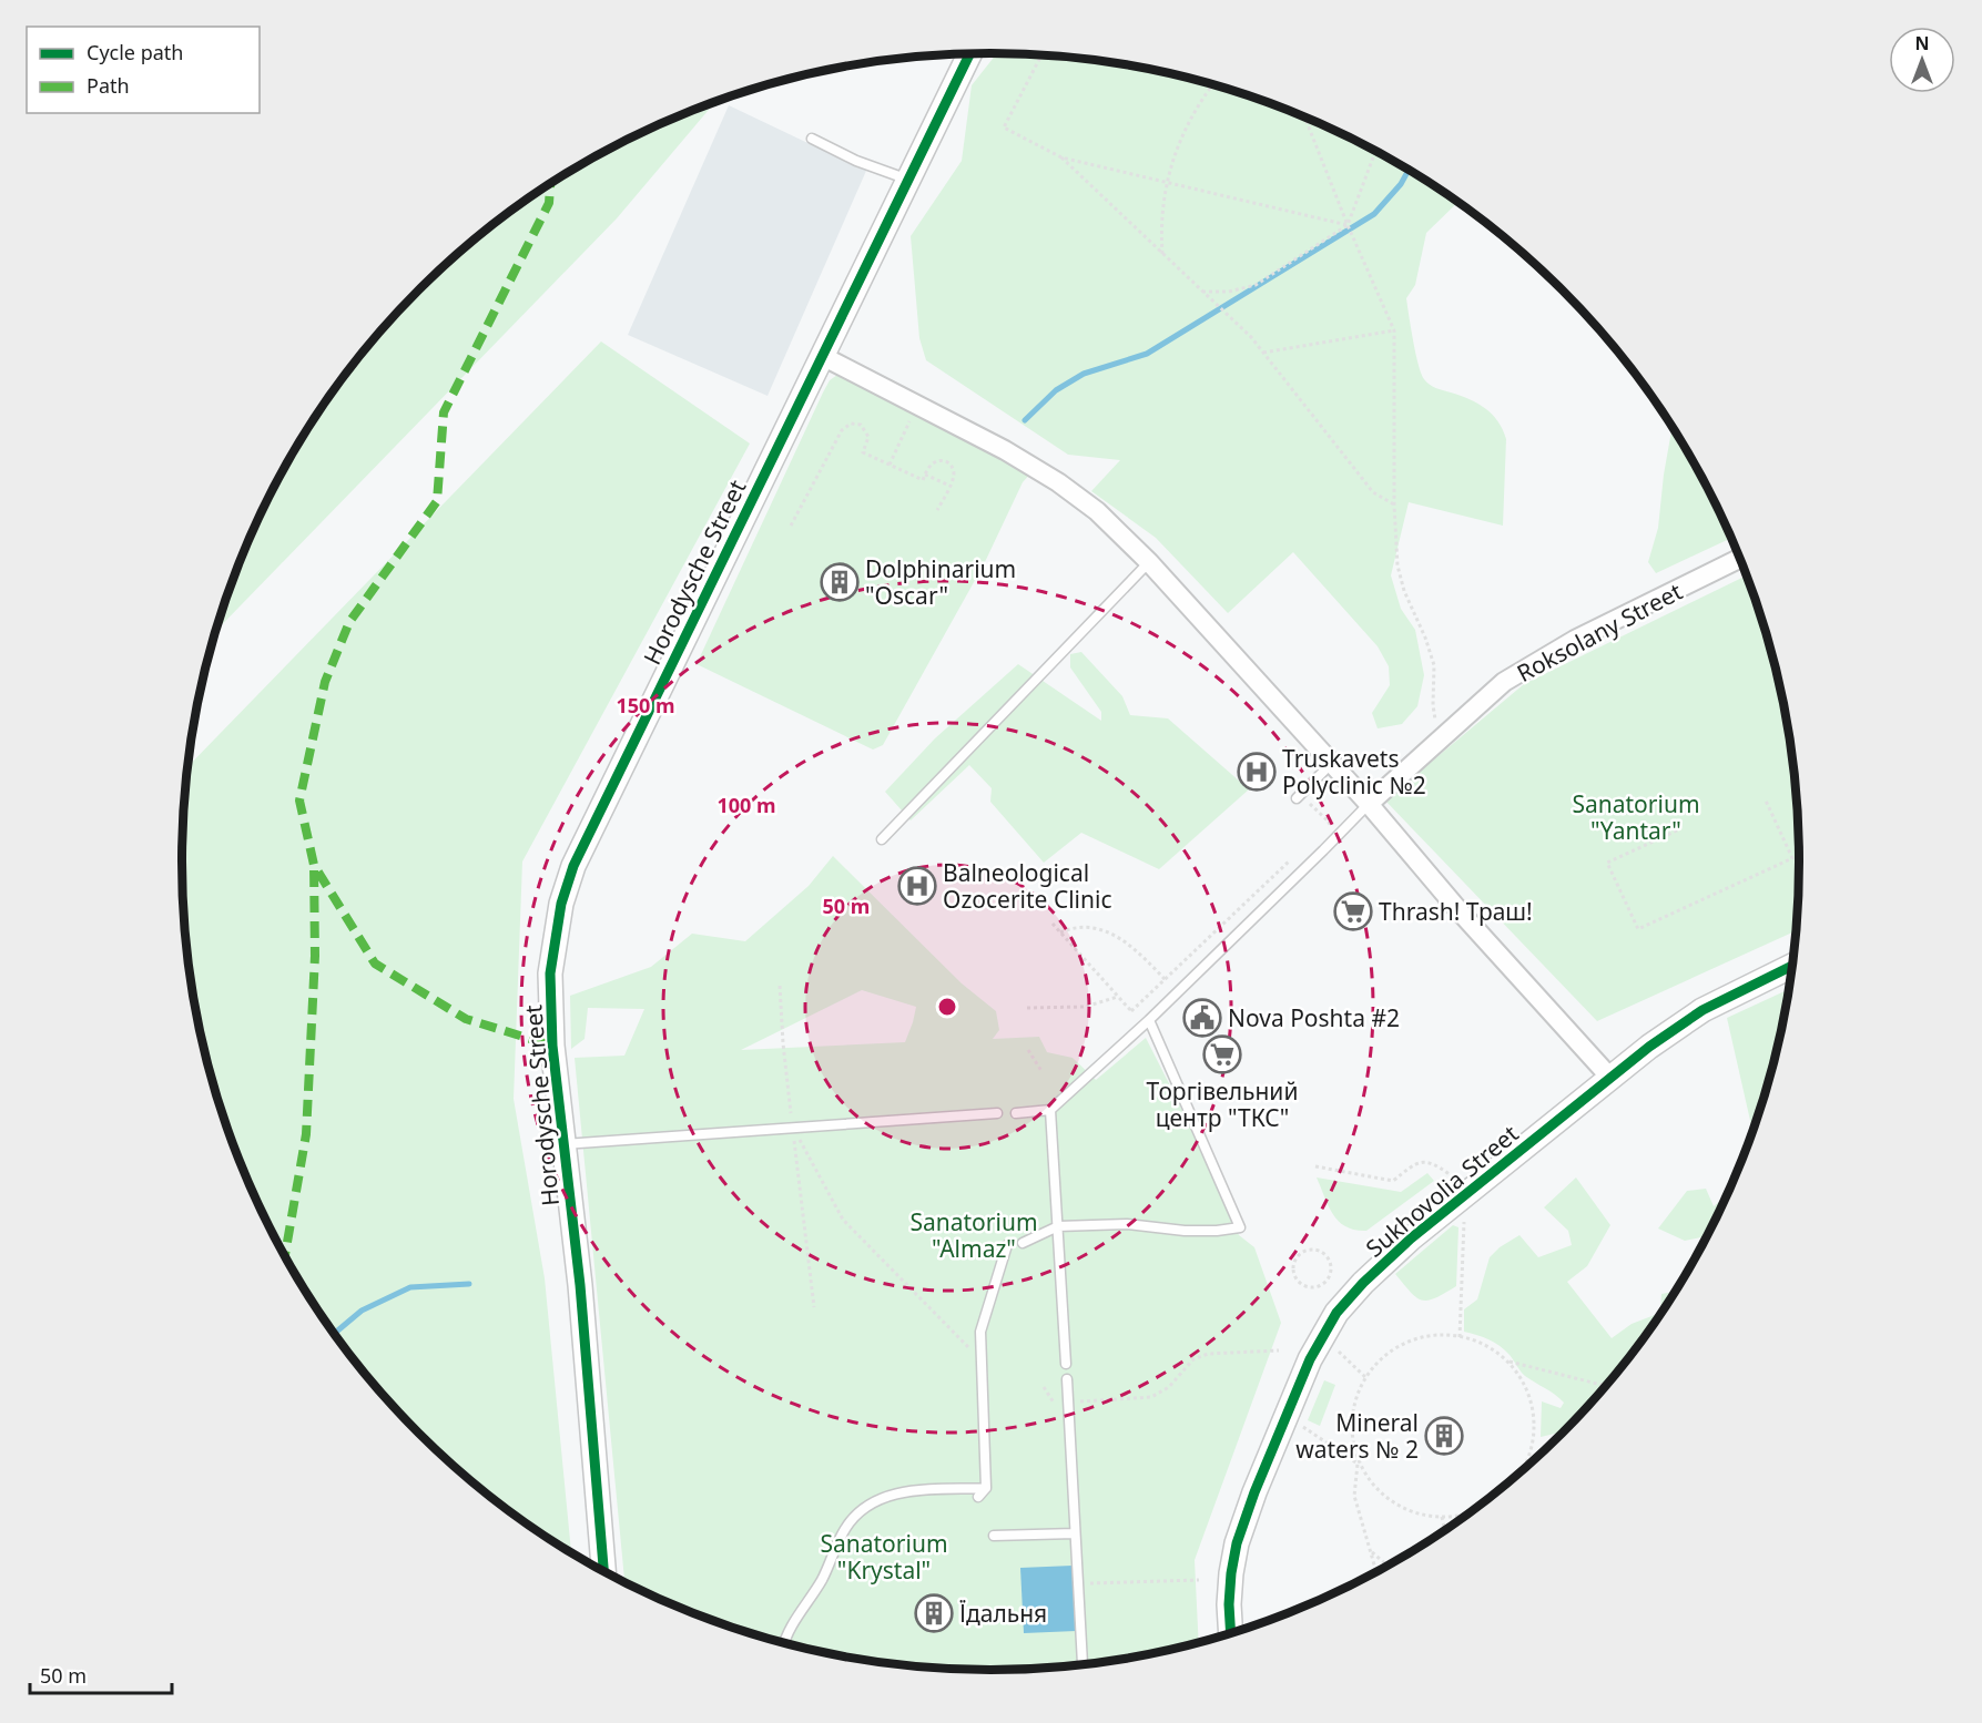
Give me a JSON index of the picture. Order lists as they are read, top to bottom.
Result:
{
  "streets": {
    "street": ["Horodysche Street", "Roksolany Street", "Sukhovolia Street"]
  },
  "parks": ["Sanatorium \"Yantar\"", "Sanatorium \"Almaz\"", "Sanatorium \"Krystal\""],
  "places": {
    "building": ["Dolphinarium \"Oscar\"", "Mineral waters № 2", "Їдальня"],
    "hospital": ["Truskavets Polyclinic №2", "Balneological Ozocerite Clinic"],
    "supermarket": ["Thrash! Траш!", "Торгівельний центр \"ТКС\""],
    "public building": ["Nova Poshta #2"]
  },
  "legend": ["Cycle path", "Path"],
  "scale_bar": "50 m",
  "north": "top",
  "rings": ["150 m", "100 m", "50 m"]
}
